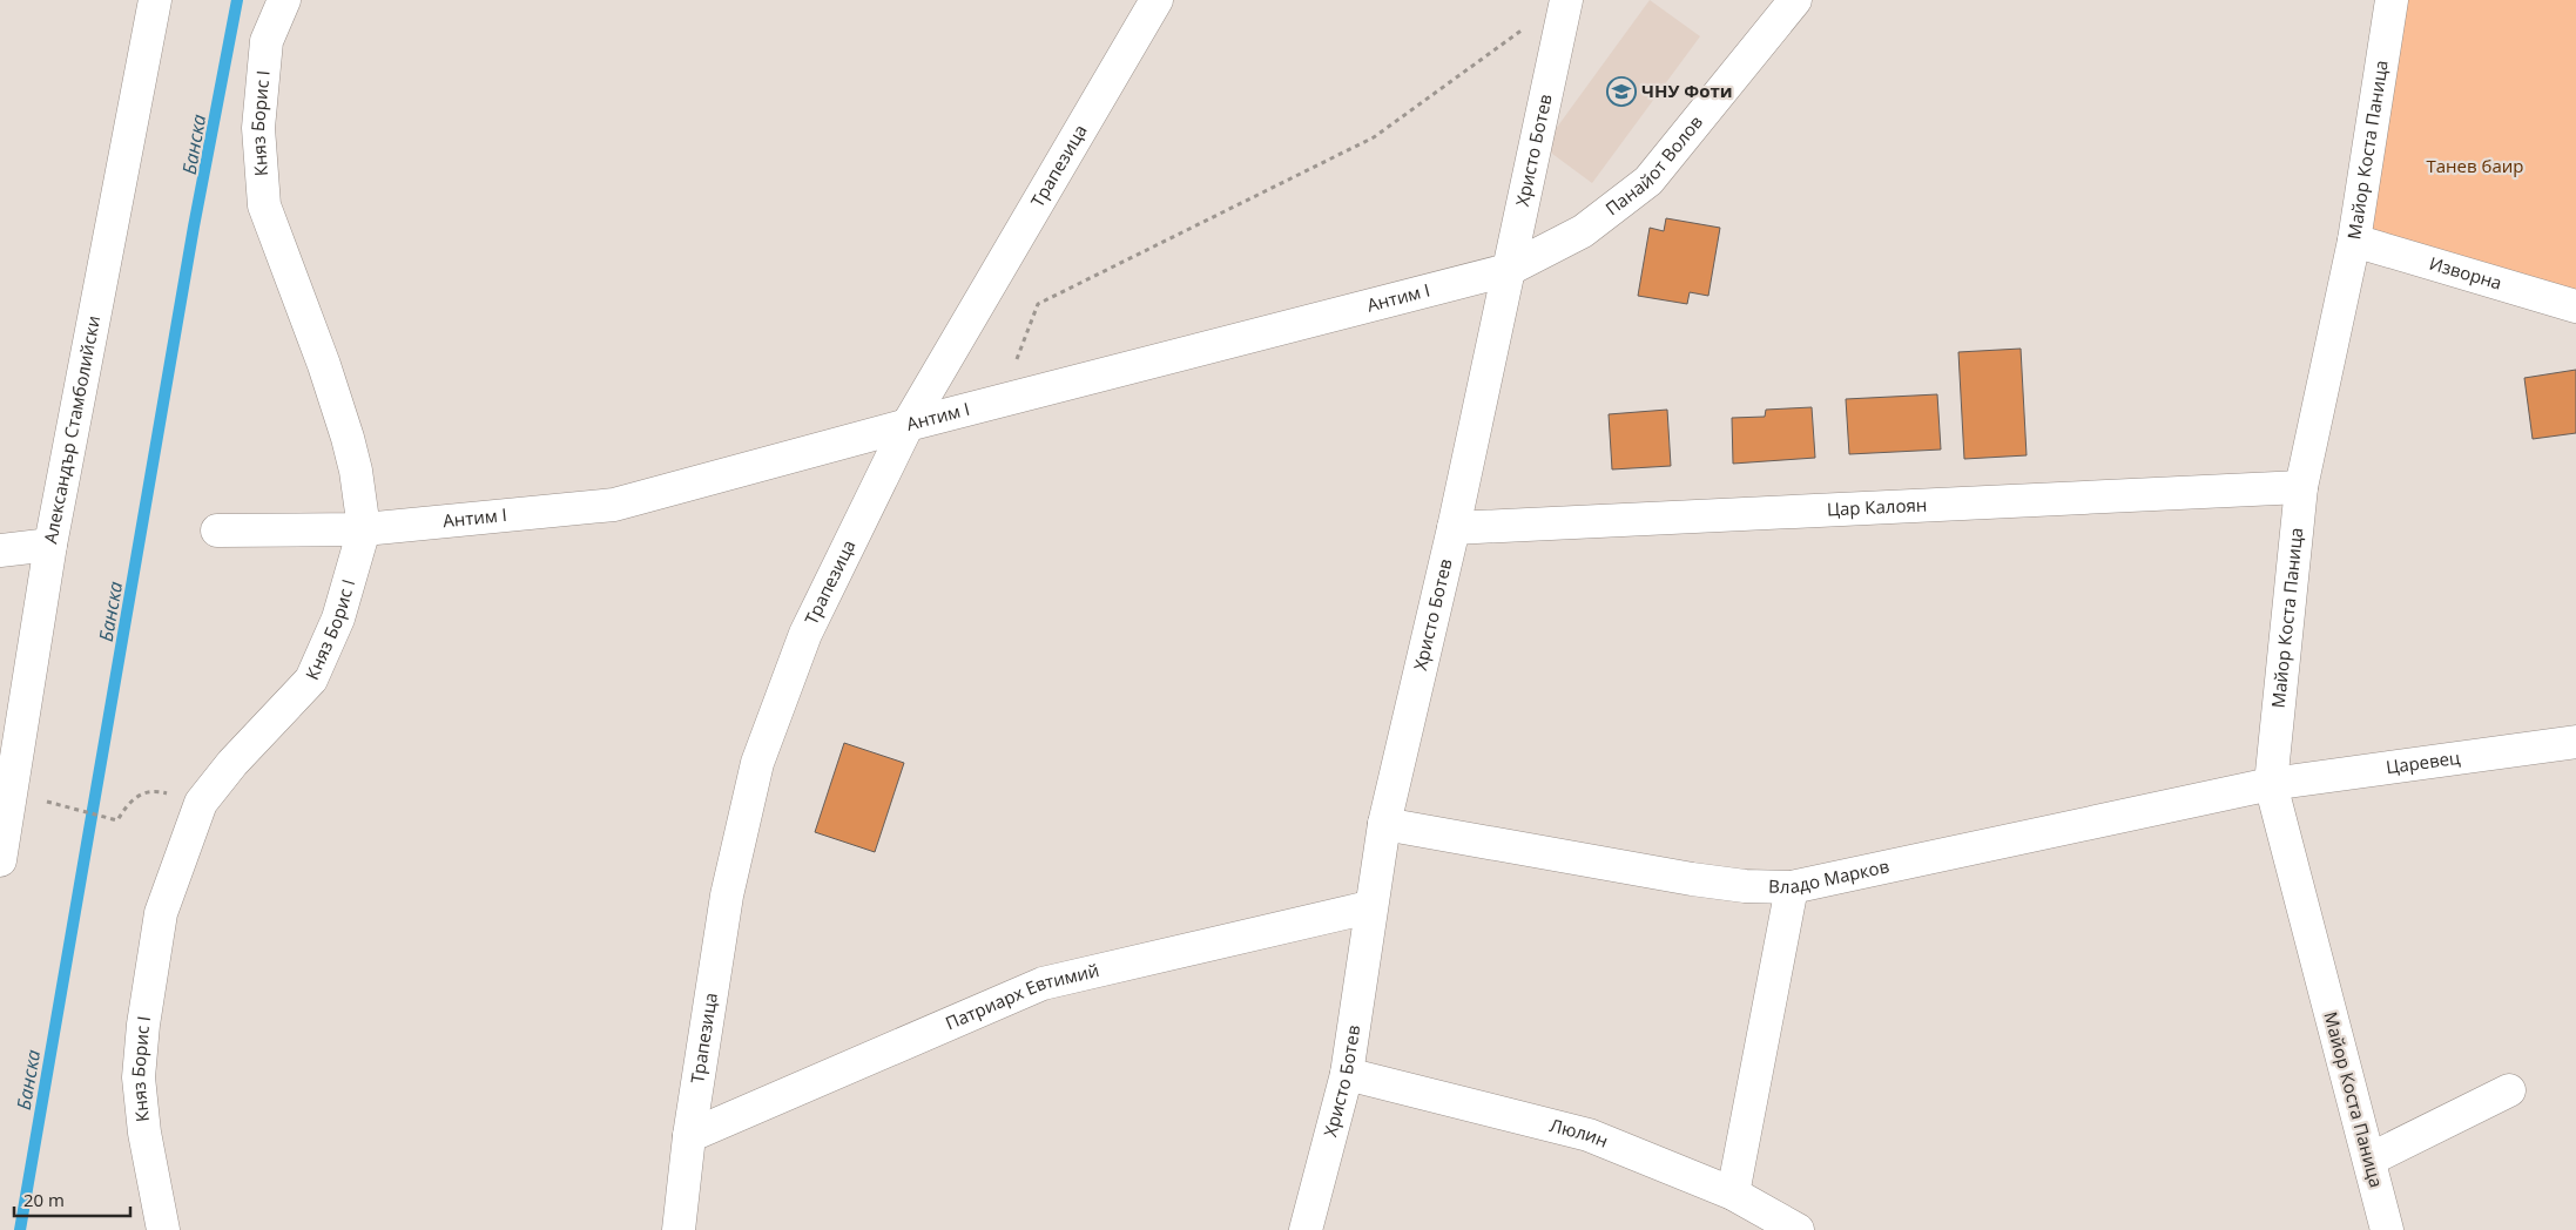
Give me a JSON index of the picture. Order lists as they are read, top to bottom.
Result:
{
  "streets": {
    "street": [
      "Княз Борис I",
      "Христо Ботев",
      "Майор Коста Паница",
      "Панайот Волов",
      "Трапезица",
      "Изворна",
      "Антим I",
      "Александър Стамболийски",
      "Цар Калоян",
      "Царевец",
      "Владо Марков",
      "Патриарх Евтимий",
      "Люлин"
    ]
  },
  "crossings": [
    ["Княз Борис I", "Антим I"],
    ["Христо Ботев", "Панайот Волов"],
    ["Христо Ботев", "Антим I"],
    ["Христо Ботев", "Цар Калоян"],
    ["Христо Ботев", "Владо Марков"],
    ["Христо Ботев", "Патриарх Евтимий"],
    ["Христо Ботев", "Люлин"],
    ["Майор Коста Паница", "Изворна"],
    ["Майор Коста Паница", "Цар Калоян"],
    ["Майор Коста Паница", "Царевец"],
    ["Майор Коста Паница", "Владо Марков"],
    ["Панайот Волов", "Антим I"],
    ["Трапезица", "Антим I"],
    ["Трапезица", "Патриарх Евтимий"],
    ["Царевец", "Владо Марков"]
  ],
  "water": ["Банска"],
  "parks": ["Танев баир"],
  "places": {
    "school or university": ["ЧНУ Фоти"]
  },
  "scale_bar": "20 m"
}
